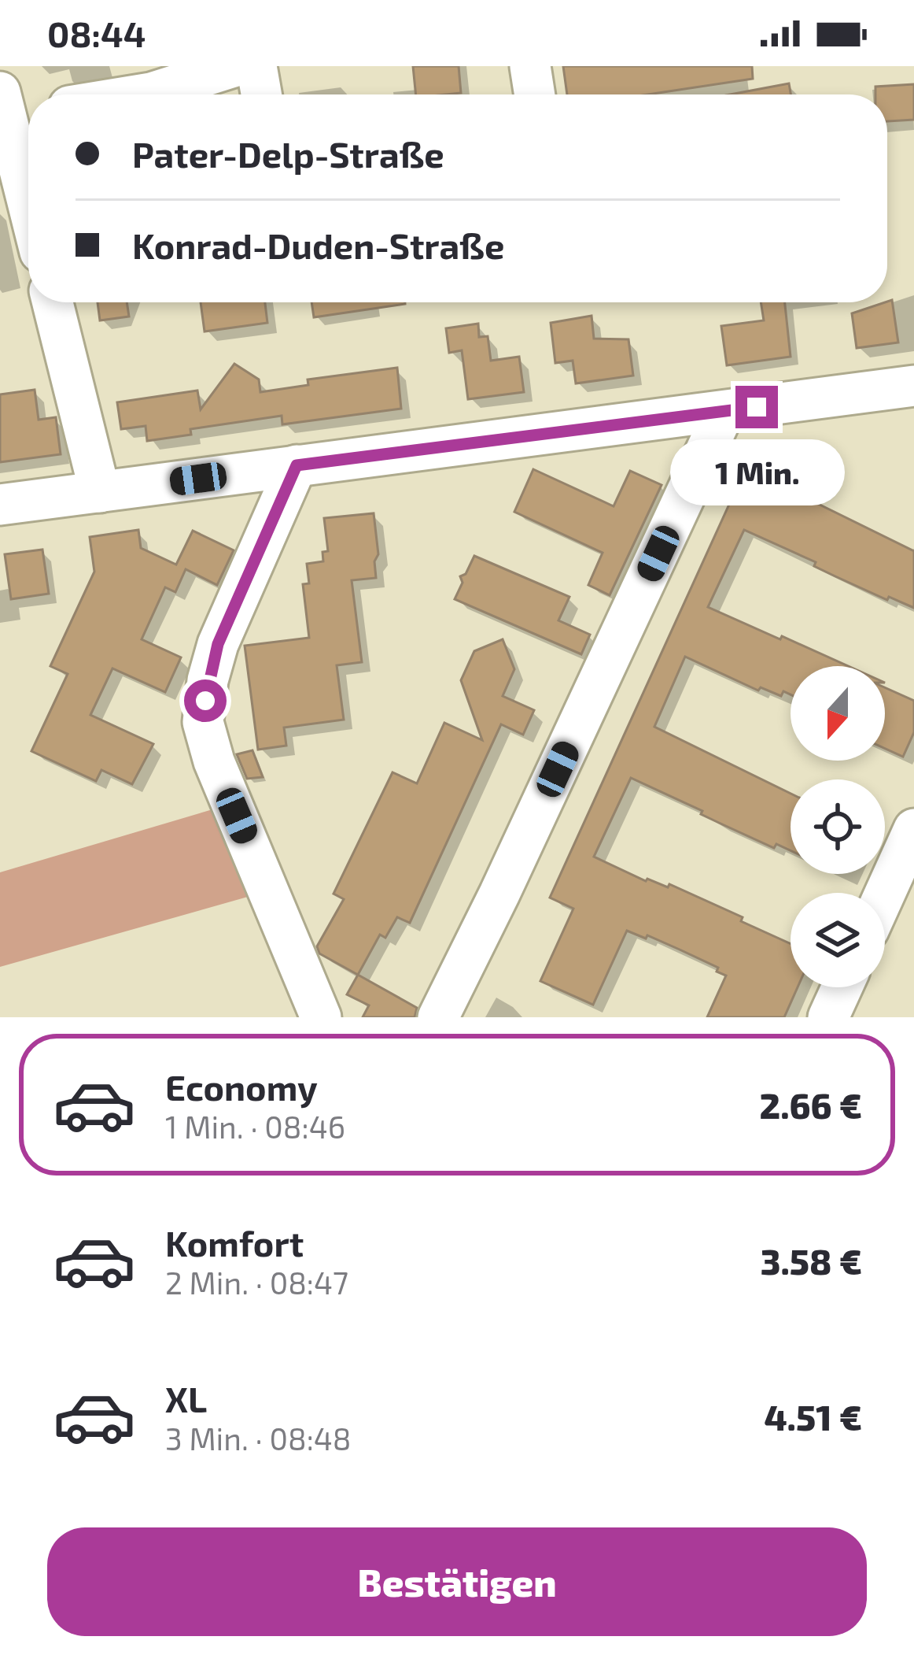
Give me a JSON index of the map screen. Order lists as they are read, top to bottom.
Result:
{
  "north": "bottom",
  "page": {
    "status": "08:44",
    "banner": ["Pater-Delp-Straße", "Konrad-Duden-Straße"],
    "bubble": "1 Min.",
    "list": [
      {
        "name": "Economy",
        "note": "1 Min. · 08:46",
        "value": "2.66 €"
      },
      {
        "name": "Komfort",
        "note": "2 Min. · 08:47",
        "value": "3.58 €"
      },
      {
        "name": "XL",
        "note": "3 Min. · 08:48",
        "value": "4.51 €"
      }
    ],
    "buttons": "Bestätigen"
  }
}
